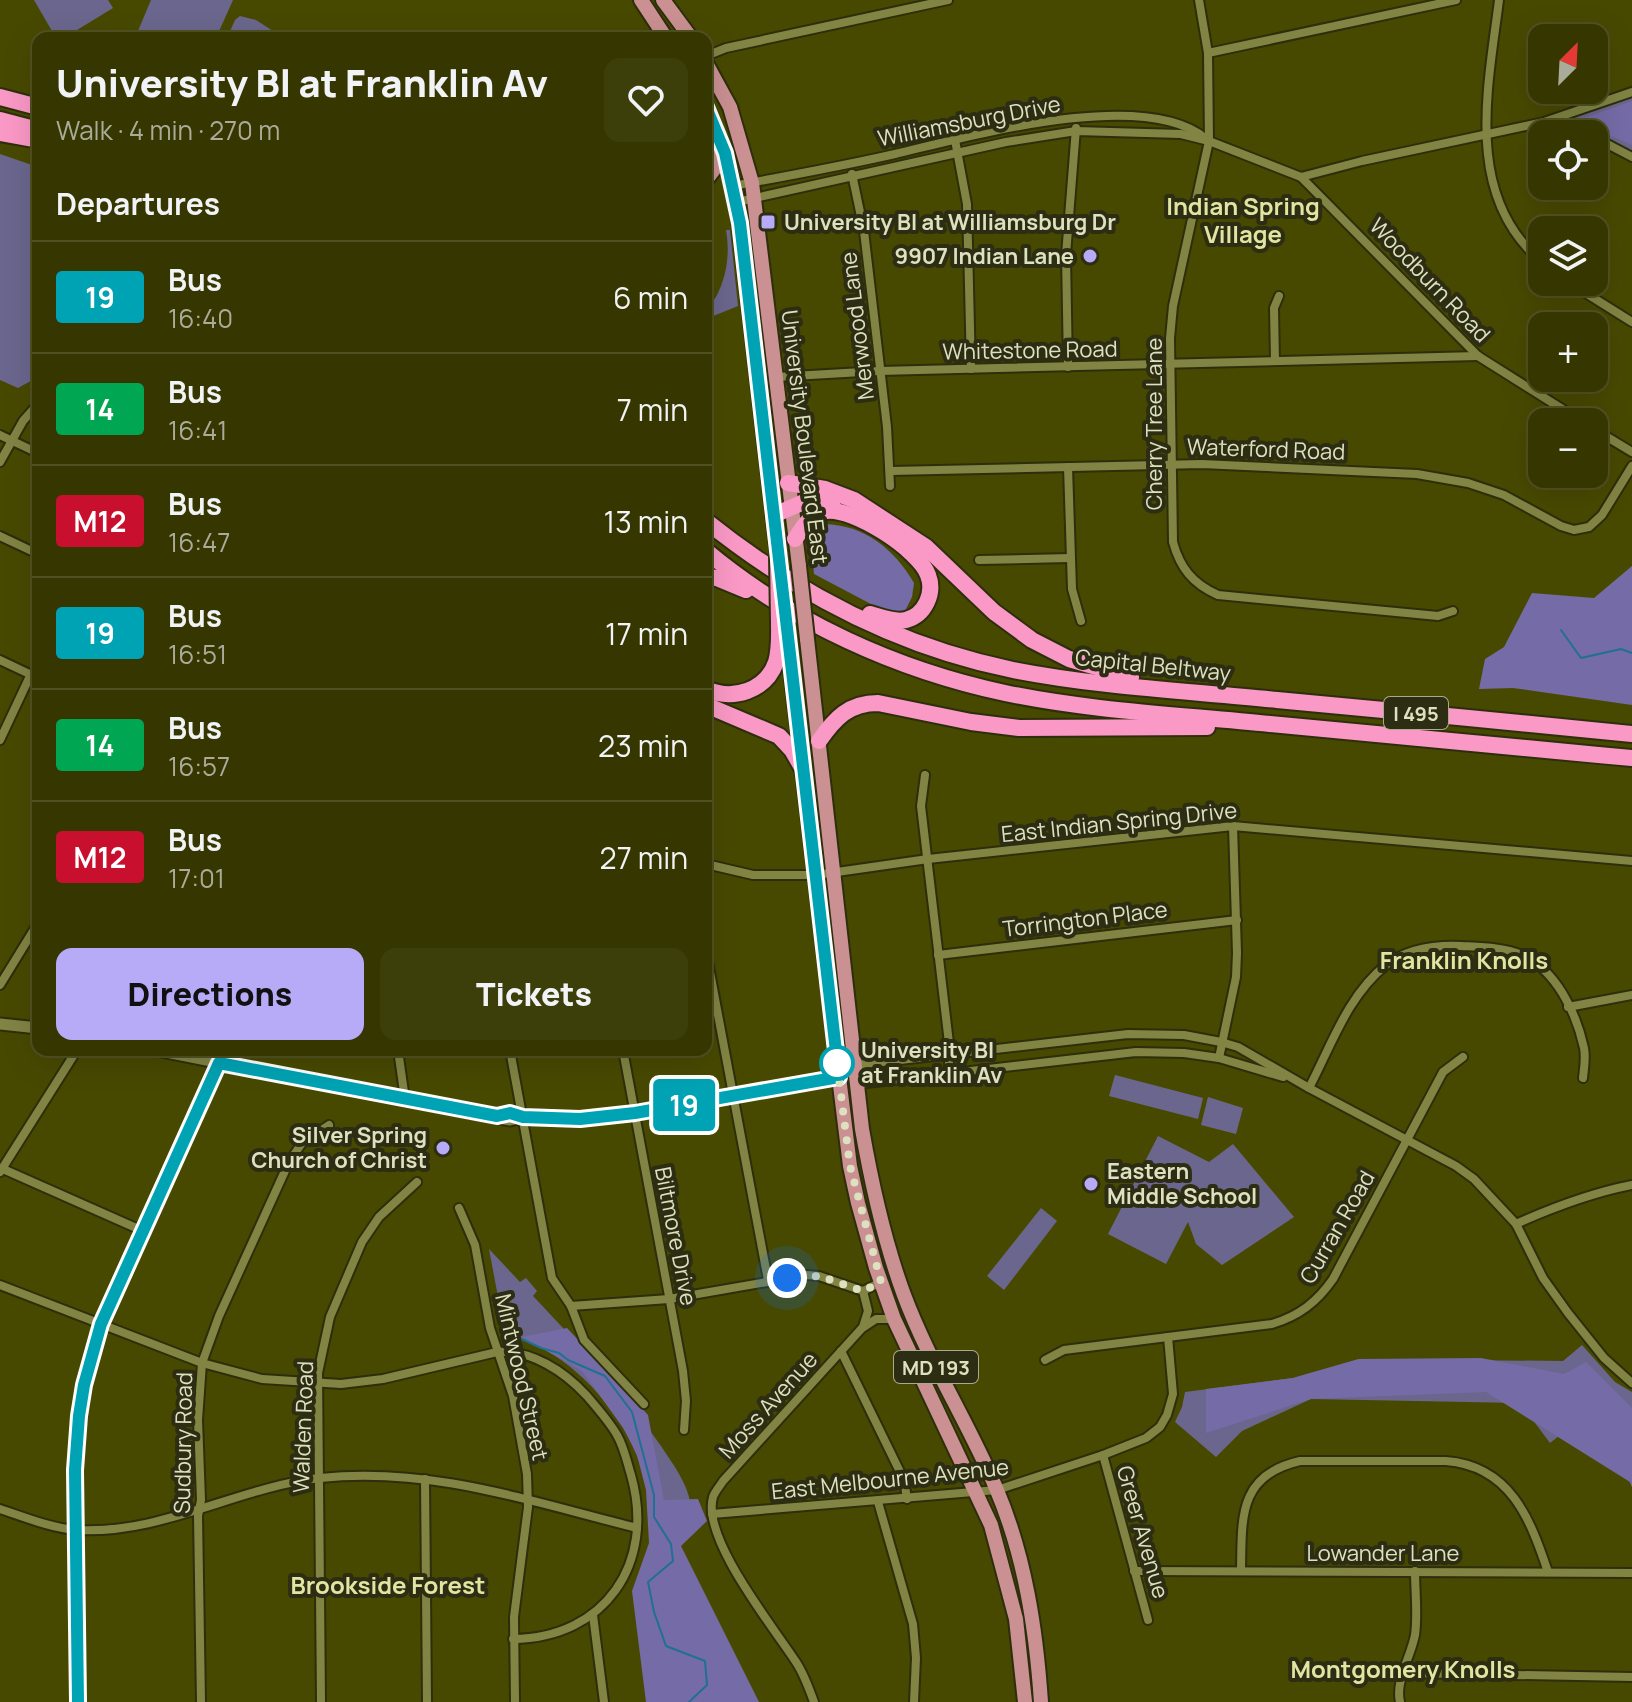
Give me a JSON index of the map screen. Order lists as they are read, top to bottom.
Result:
{
  "streets": {
    "highway": ["Capital Beltway", "I 495"],
    "main road": ["University Boulevard East", "MD 193"],
    "street": [
      "Williamsburg Drive",
      "Woodburn Road",
      "Merwood Lane",
      "Whitestone Road",
      "Cherry Tree Lane",
      "Waterford Road",
      "East Indian Spring Drive",
      "Torrington Place",
      "Curran Road",
      "Biltmore Drive",
      "Mintwood Street",
      "Moss Avenue",
      "Walden Road",
      "Sudbury Road",
      "East Melbourne Avenue",
      "Greer Avenue",
      "Lowander Lane"
    ]
  },
  "crossings": [
    ["Williamsburg Drive", "Woodburn Road"],
    ["Williamsburg Drive", "Merwood Lane"],
    ["Williamsburg Drive", "Cherry Tree Lane"],
    ["Williamsburg Drive", "University Boulevard East"],
    ["Woodburn Road", "Whitestone Road"],
    ["Merwood Lane", "Whitestone Road"],
    ["Merwood Lane", "Waterford Road"],
    ["Whitestone Road", "Cherry Tree Lane"],
    ["Whitestone Road", "University Boulevard East"],
    ["Cherry Tree Lane", "Waterford Road"],
    ["University Boulevard East", "East Indian Spring Drive"],
    ["University Boulevard East", "East Melbourne Avenue"],
    ["East Indian Spring Drive", "MD 193"],
    ["Curran Road", "East Melbourne Avenue"],
    ["MD 193", "East Melbourne Avenue"],
    ["Moss Avenue", "East Melbourne Avenue"],
    ["East Melbourne Avenue", "Greer Avenue"],
    ["Greer Avenue", "Lowander Lane"]
  ],
  "districts": [
    "Indian Spring Village",
    "Franklin Knolls",
    "Brookside Forest",
    "Montgomery Knolls"
  ],
  "places": {
    "transit": ["University Bl at Williamsburg Dr"],
    "other": [
      "9907 Indian Lane",
      "University Bl at Franklin Av",
      "Silver Spring Church of Christ",
      "Eastern Middle School"
    ]
  },
  "lines": ["bus line 19"],
  "north": "top right",
  "page": {
    "on_map": "19",
    "map_buttons": ["+", "−"],
    "heading": [
      ["University Bl at Franklin Av", "Walk · 4 min · 270 m"],
      "Departures"
    ],
    "list": [
      {
        "mark": "19",
        "name": "Bus",
        "note": "16:40",
        "value": "6 min"
      },
      {
        "mark": "14",
        "name": "Bus",
        "note": "16:41",
        "value": "7 min"
      },
      {
        "mark": "M12",
        "name": "Bus",
        "note": "16:47",
        "value": "13 min"
      },
      {
        "mark": "19",
        "name": "Bus",
        "note": "16:51",
        "value": "17 min"
      },
      {
        "mark": "14",
        "name": "Bus",
        "note": "16:57",
        "value": "23 min"
      },
      {
        "mark": "M12",
        "name": "Bus",
        "note": "17:01",
        "value": "27 min"
      }
    ],
    "buttons": ["Directions", "Tickets"]
  }
}
